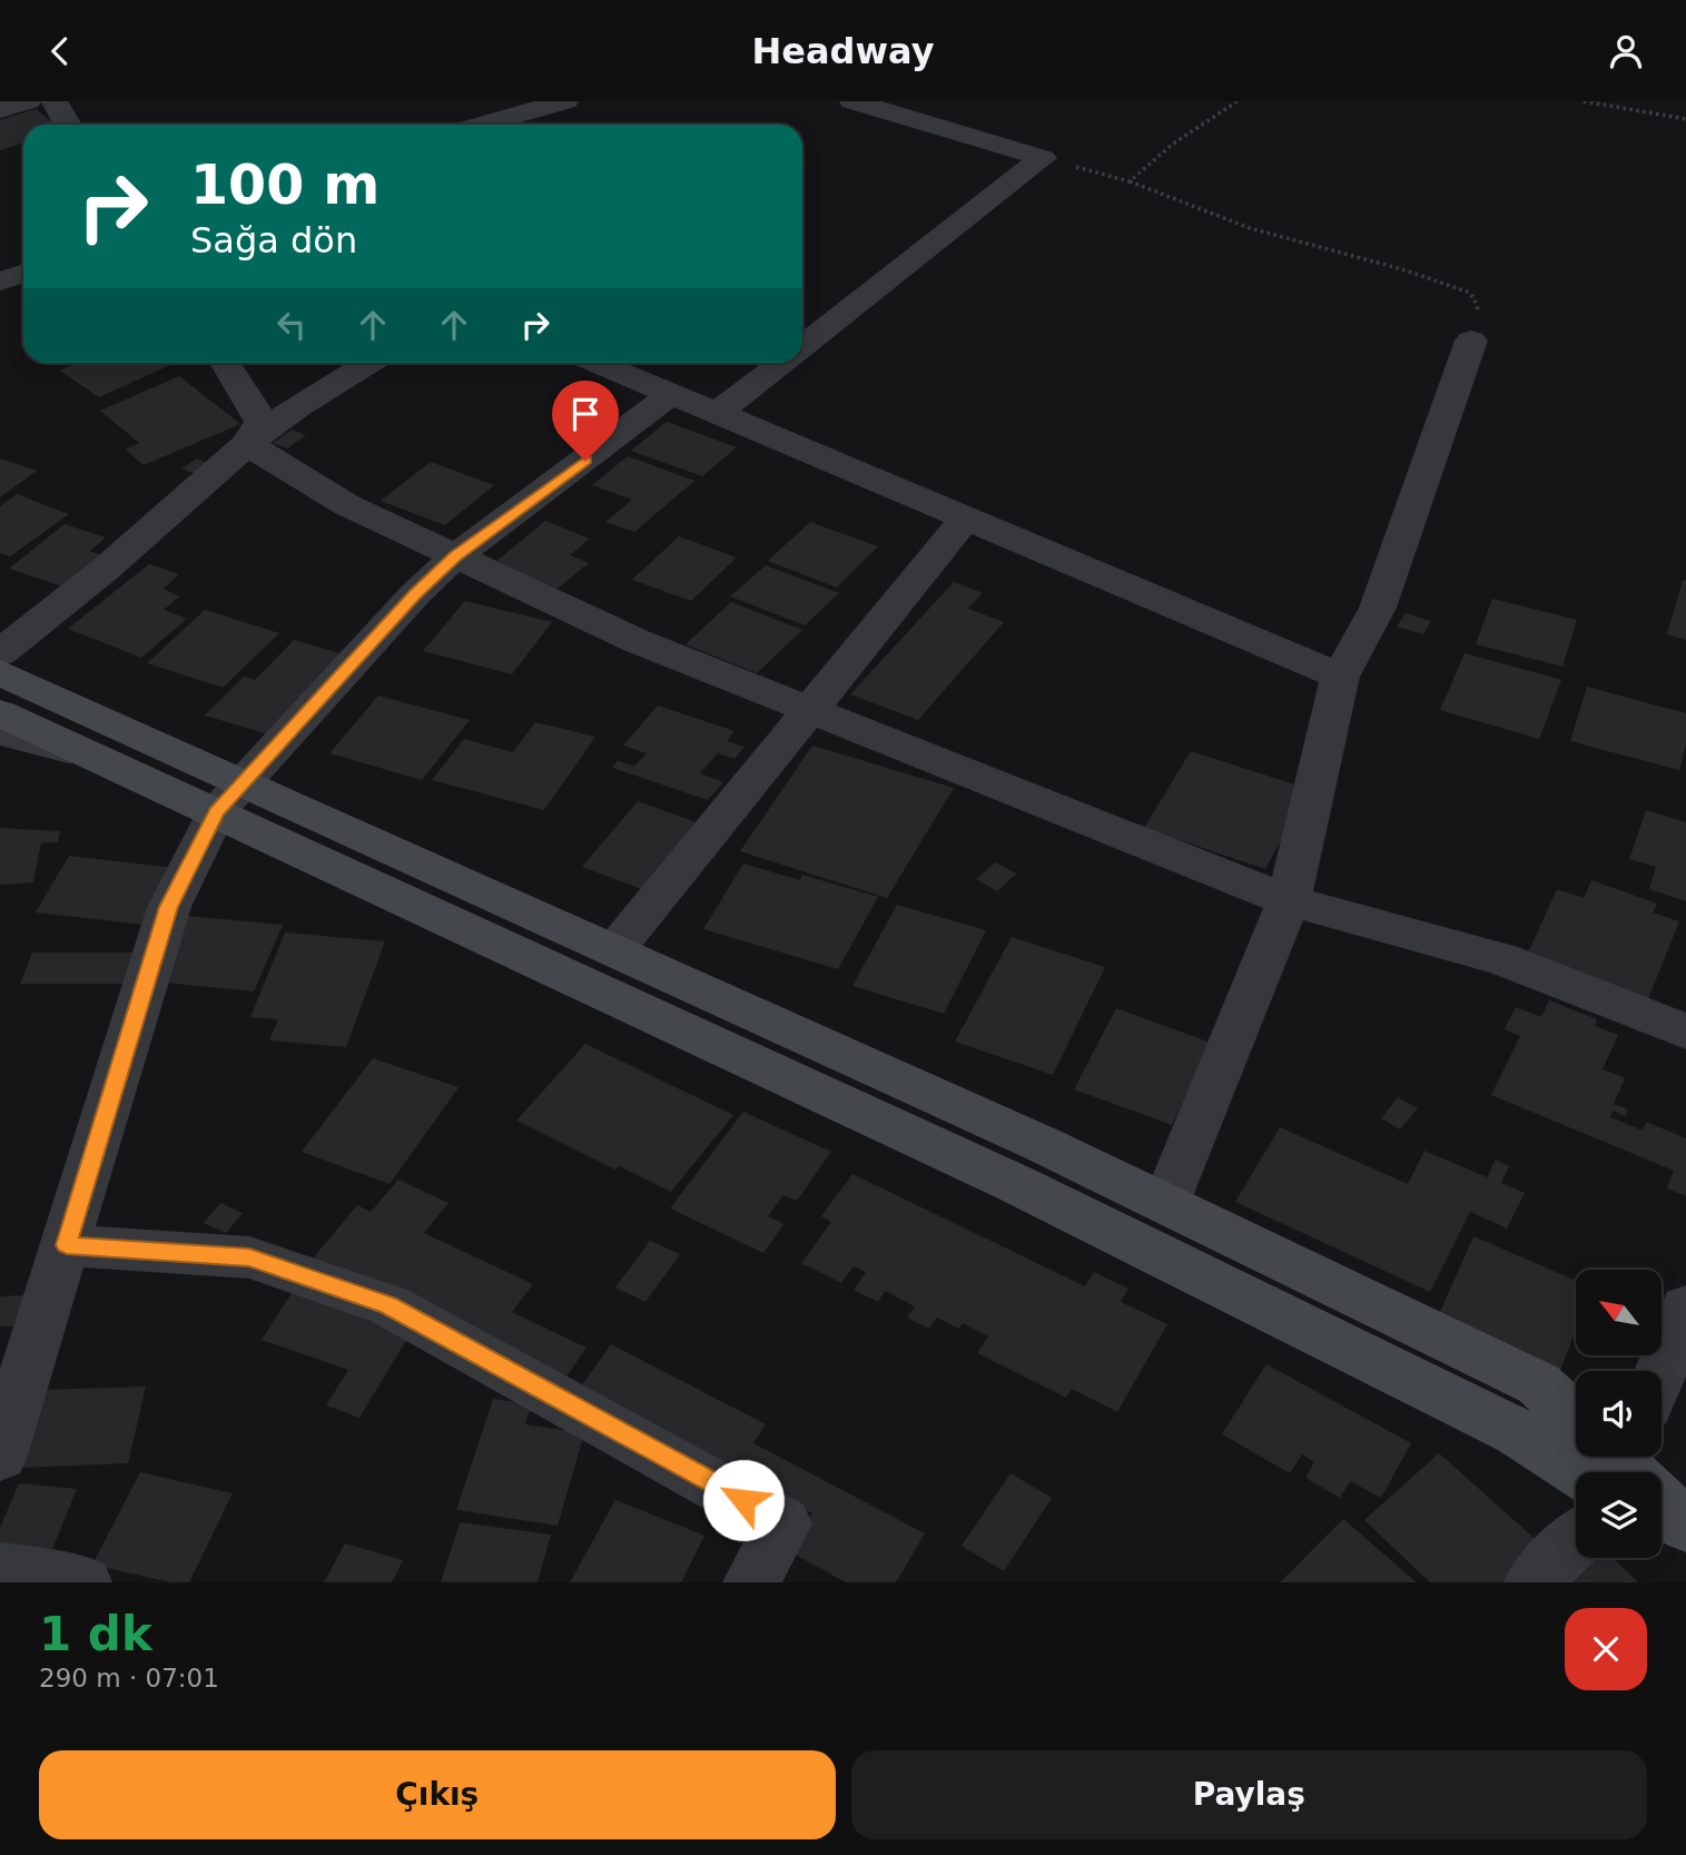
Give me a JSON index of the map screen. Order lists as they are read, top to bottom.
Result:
{
  "north": "top left",
  "page": {
    "header": "Headway",
    "turn": ["100 m", "Sağa dön"],
    "heading": ["1 dk", "290 m · 07:01"],
    "buttons": ["Çıkış", "Paylaş"]
  }
}
